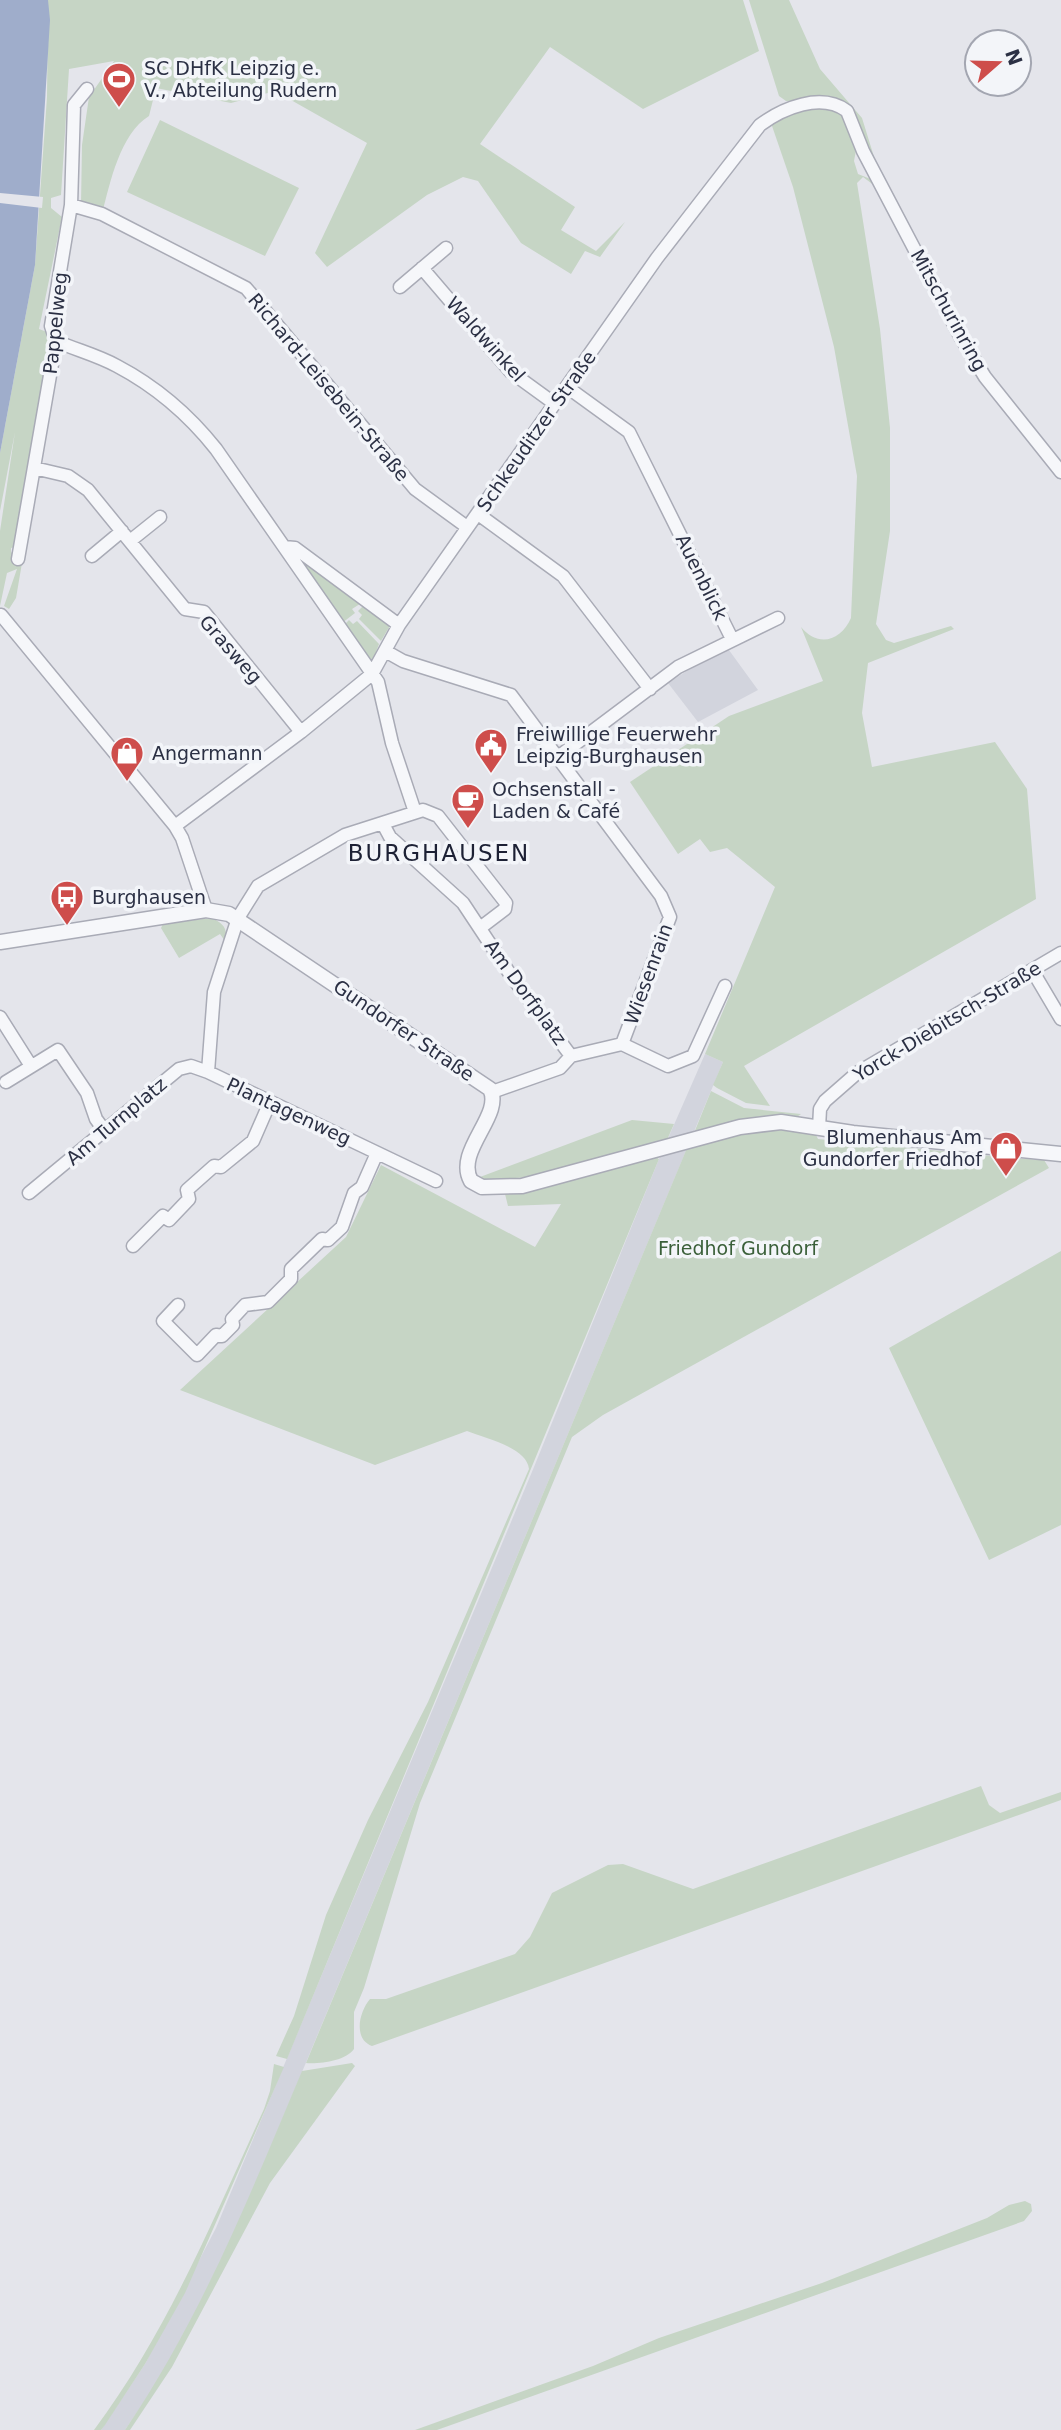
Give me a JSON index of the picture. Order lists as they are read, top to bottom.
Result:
{
  "streets": {
    "street": [
      "Mitschurinring",
      "Pappelweg",
      "Waldwinkel",
      "Richard-Leisebein-Straße",
      "Schkeuditzer Straße",
      "Auenblick",
      "Grasweg",
      "Wiesenrain",
      "Am Dorfplatz",
      "Yorck-Diebitsch-Straße",
      "Gundorfer Straße",
      "Plantagenweg",
      "Am Turnplatz"
    ]
  },
  "crossings": [
    ["Mitschurinring", "Schkeuditzer Straße"],
    ["Pappelweg", "Richard-Leisebein-Straße"],
    ["Pappelweg", "Grasweg"],
    ["Waldwinkel", "Schkeuditzer Straße"],
    ["Richard-Leisebein-Straße", "Schkeuditzer Straße"],
    ["Schkeuditzer Straße", "Auenblick"],
    ["Schkeuditzer Straße", "Grasweg"],
    ["Schkeuditzer Straße", "Wiesenrain"],
    ["Auenblick", "Wiesenrain"],
    ["Wiesenrain", "Am Dorfplatz"],
    ["Wiesenrain", "Gundorfer Straße"],
    ["Yorck-Diebitsch-Straße", "Gundorfer Straße"],
    ["Gundorfer Straße", "Plantagenweg"],
    ["Plantagenweg", "Am Turnplatz"]
  ],
  "districts": ["BURGHAUSEN"],
  "parks": ["Friedhof Gundorf"],
  "places": {
    "sports": ["SC DHfK Leipzig e. V., Abteilung Rudern"],
    "public building": ["Freiwillige Feuerwehr Leipzig-Burghausen"],
    "shop": ["Angermann", "Blumenhaus Am Gundorfer Friedhof"],
    "cafe": ["Ochsenstall - Laden & Café"],
    "bus stop": ["Burghausen"]
  },
  "north": "right"
}
